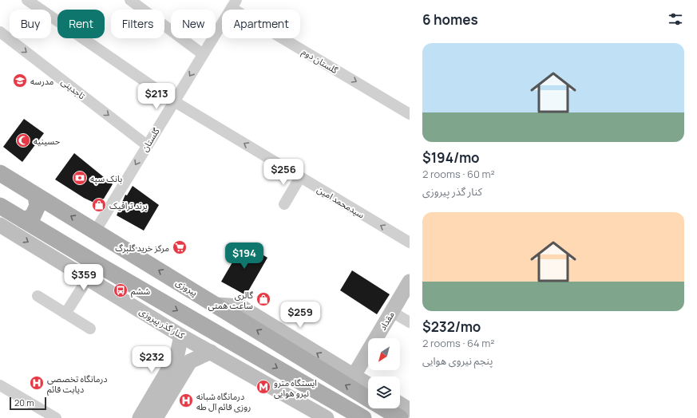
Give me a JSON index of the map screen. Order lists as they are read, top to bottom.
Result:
{
  "streets": {
    "main road": ["پیروزی", "مقداد", "کنار گذر پیروزی"],
    "street": [
      "گلستان دوم",
      "تاجدینی",
      "گلستان",
      "سیدمحمد امین"
    ]
  },
  "crossings": [
    ["گلستان دوم", "گلستان"],
    ["تاجدینی", "گلستان"],
    ["گلستان", "سیدمحمد امین"],
    ["گلستان", "پیروزی"]
  ],
  "one_way": [
    "گلستان دوم",
    "تاجدینی",
    "گلستان",
    "سیدمحمد امین"
  ],
  "places": {
    "school or university": ["مدرسه"],
    "mosque": ["حسینیه"],
    "bank": ["بانک سپه"],
    "shop": ["برند ترافیک", "گالری ساعت همتی"],
    "supermarket": ["مرکز خرید گلبرگ"],
    "bus stop": ["ششم"],
    "hospital": ["درمانگاه تخصصی دیابت قائم", "درمانگاه شبانه روزی قائم آل طه"],
    "metro station": ["ایستگاه مترو نیرو هوایی"]
  },
  "scale_bar": "20 m",
  "north": "bottom left",
  "page": {
    "heading": "6 homes",
    "chip": [
      "Buy",
      "Rent",
      "Filters",
      "New",
      "Apartment"
    ],
    "list": [
      {
        "name": "$194/mo",
        "note": "2 rooms · 60 m² · کنار گذر پیروزی"
      },
      {
        "name": "$232/mo",
        "note": "2 rooms · 64 m² · پنجم نیروی هوایی"
      }
    ],
    "price": [
      "$213",
      "$256",
      "$194",
      "$359",
      "$259",
      "$232"
    ],
    "scale": "20 m"
  }
}
